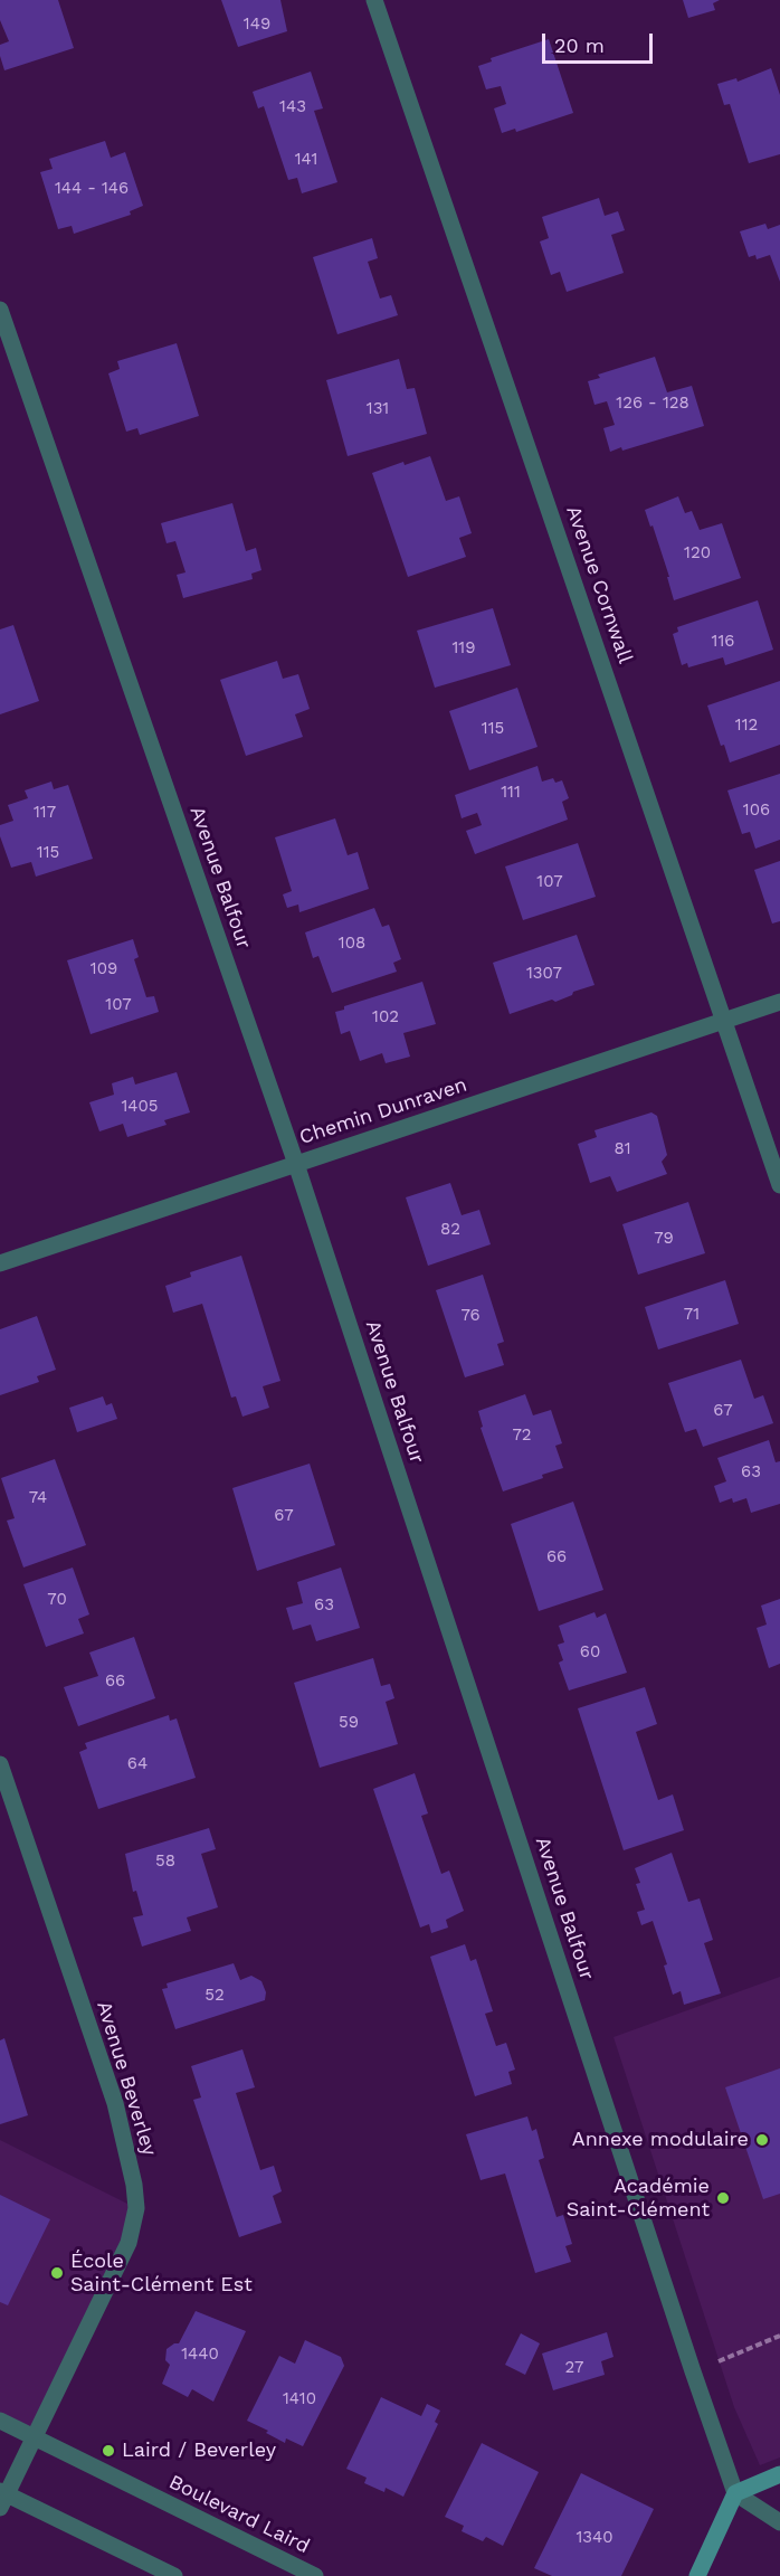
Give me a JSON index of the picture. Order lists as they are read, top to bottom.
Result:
{
  "streets": {
    "street": [
      "Avenue Cornwall",
      "Avenue Balfour",
      "Chemin Dunraven",
      "Avenue Beverley",
      "Boulevard Laird"
    ]
  },
  "crossings": [
    ["Avenue Cornwall", "Chemin Dunraven"],
    ["Avenue Balfour", "Chemin Dunraven"],
    ["Avenue Beverley", "Boulevard Laird"]
  ],
  "places": [
    "Annexe modulaire",
    "Académie Saint-Clément",
    "École Saint-Clément Est",
    "Laird / Beverley"
  ],
  "house_numbers": [
    "149",
    "143",
    "141",
    "144 - 146",
    "126 - 128",
    "131",
    "120",
    "116",
    "119",
    "112",
    "115",
    "111",
    "106",
    "117",
    "115",
    "107",
    "108",
    "109",
    "1307",
    "107",
    "102",
    "1405",
    "81",
    "82",
    "79",
    "71",
    "76",
    "67",
    "72",
    "63",
    "74",
    "67",
    "66",
    "70",
    "63",
    "60",
    "66",
    "59",
    "64",
    "58",
    "52",
    "1440",
    "27",
    "1410",
    "1340"
  ],
  "scale_bar": "20 m"
}
